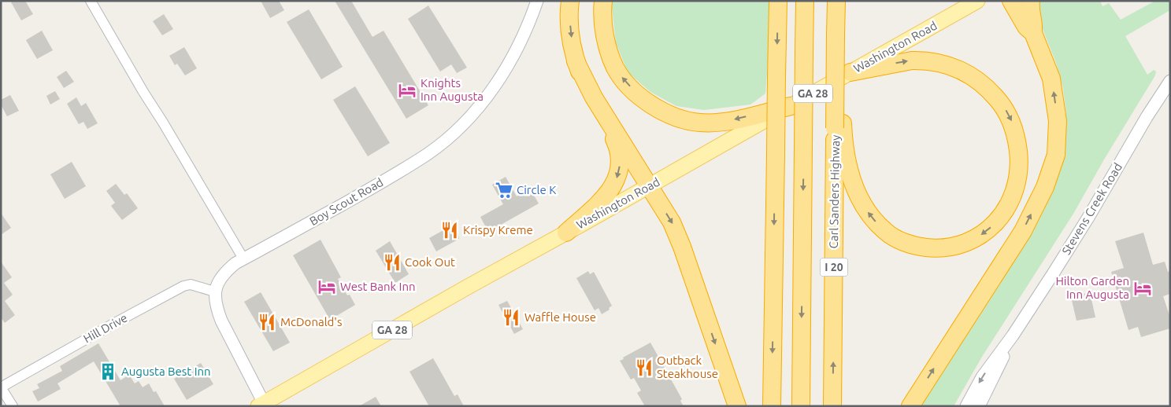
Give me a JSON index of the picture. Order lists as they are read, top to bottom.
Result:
{
  "streets": {
    "highway": ["Carl Sanders Highway", "I 20"],
    "main road": ["Washington Road", "GA 28"],
    "street": ["Boy Scout Road", "Stevens Creek Road", "Hill Drive"]
  },
  "crossings": [
    ["Boy Scout Road", "Hill Drive"]
  ],
  "places": {
    "hotel": ["Knights Inn Augusta", "West Bank Inn", "Hilton Garden Inn Augusta"],
    "supermarket": ["Circle K"],
    "restaurant": [
      "Krispy Kreme",
      "Cook Out",
      "Waffle House",
      "McDonald's",
      "Outback Steakhouse"
    ],
    "building": ["Augusta Best Inn"]
  }
}
